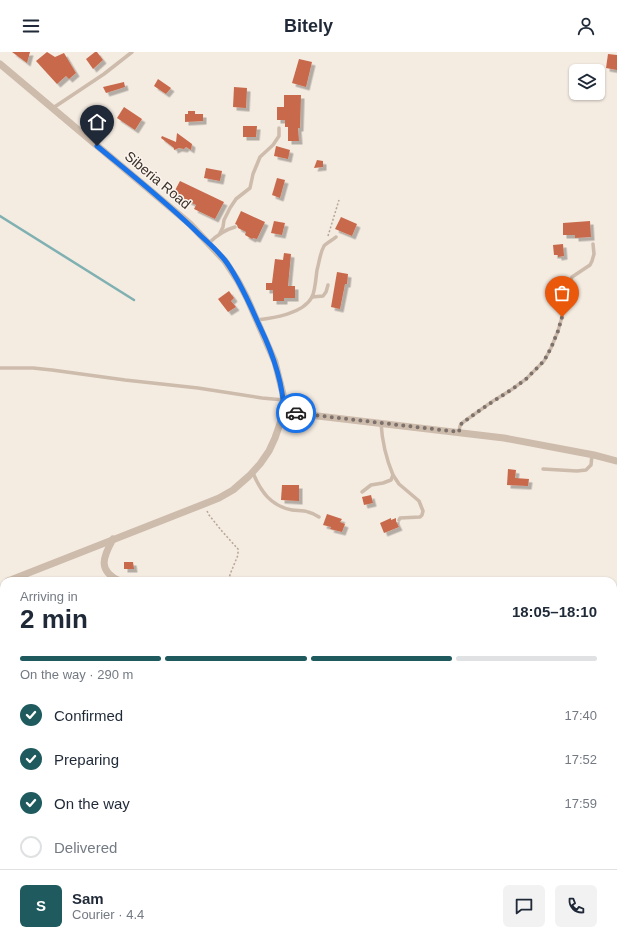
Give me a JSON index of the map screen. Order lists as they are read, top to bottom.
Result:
{
  "streets": {
    "street": ["Siberia Road"]
  },
  "page": {
    "header": "Bitely",
    "heading": ["2 min", "Arriving in", "18:05–18:10"],
    "panel": ["Sam", "Courier · 4.4"],
    "bar": "On the way · 290 m",
    "list": [
      ["Confirmed", "17:40"],
      ["Preparing", "17:52"],
      ["On the way", "17:59"],
      "Delivered"
    ],
    "round": "S"
  }
}
